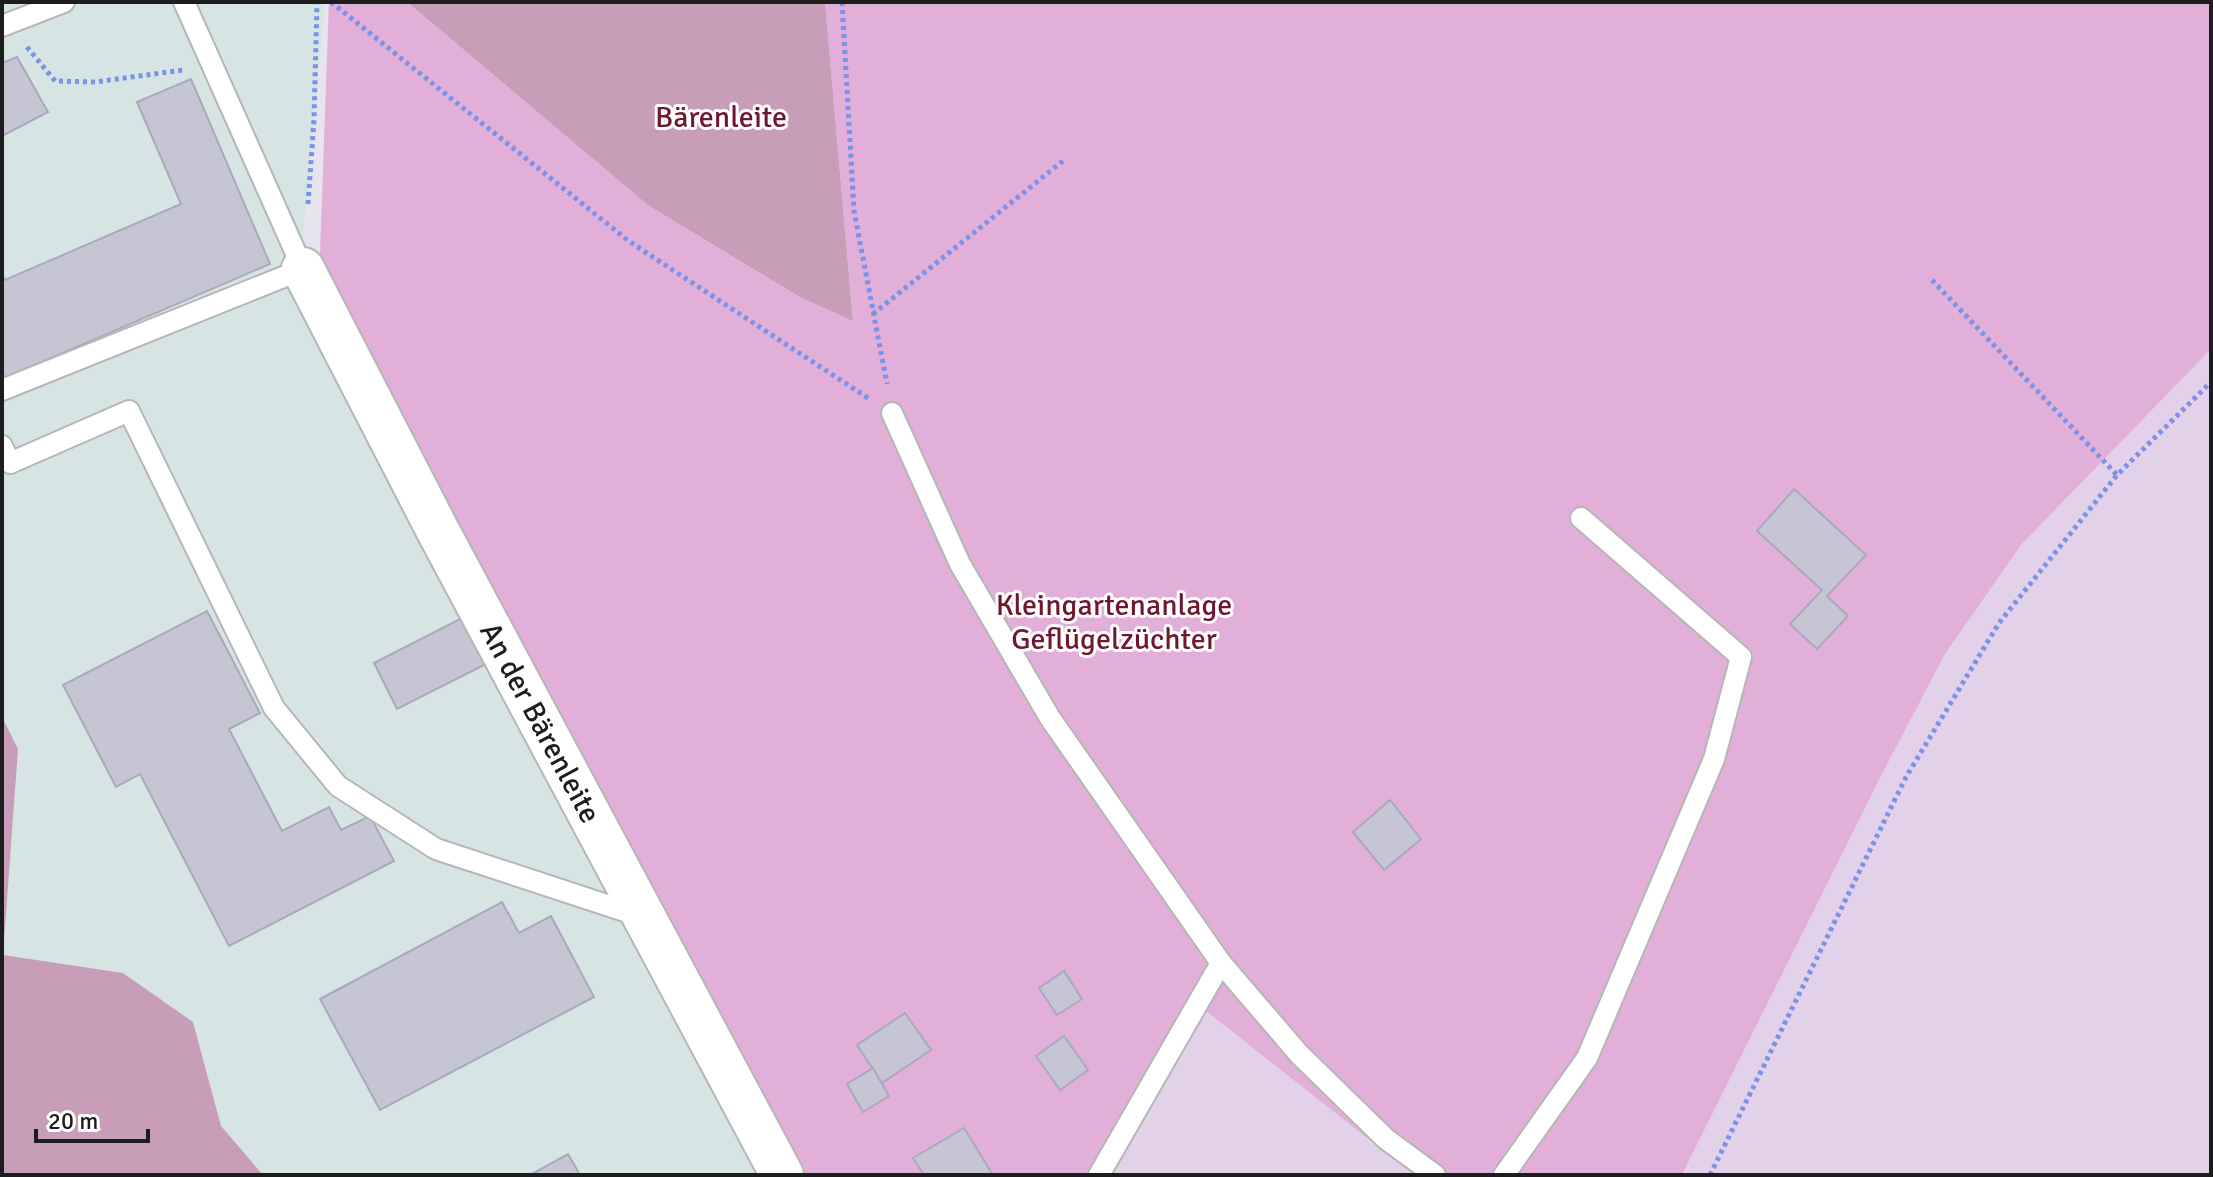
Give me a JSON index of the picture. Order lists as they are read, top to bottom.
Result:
{
  "streets": {
    "street": ["An der Bärenleite"]
  },
  "parks": ["Bärenleite", "Kleingartenanlage Geflügelzüchter"],
  "scale_bar": "20 m"
}
